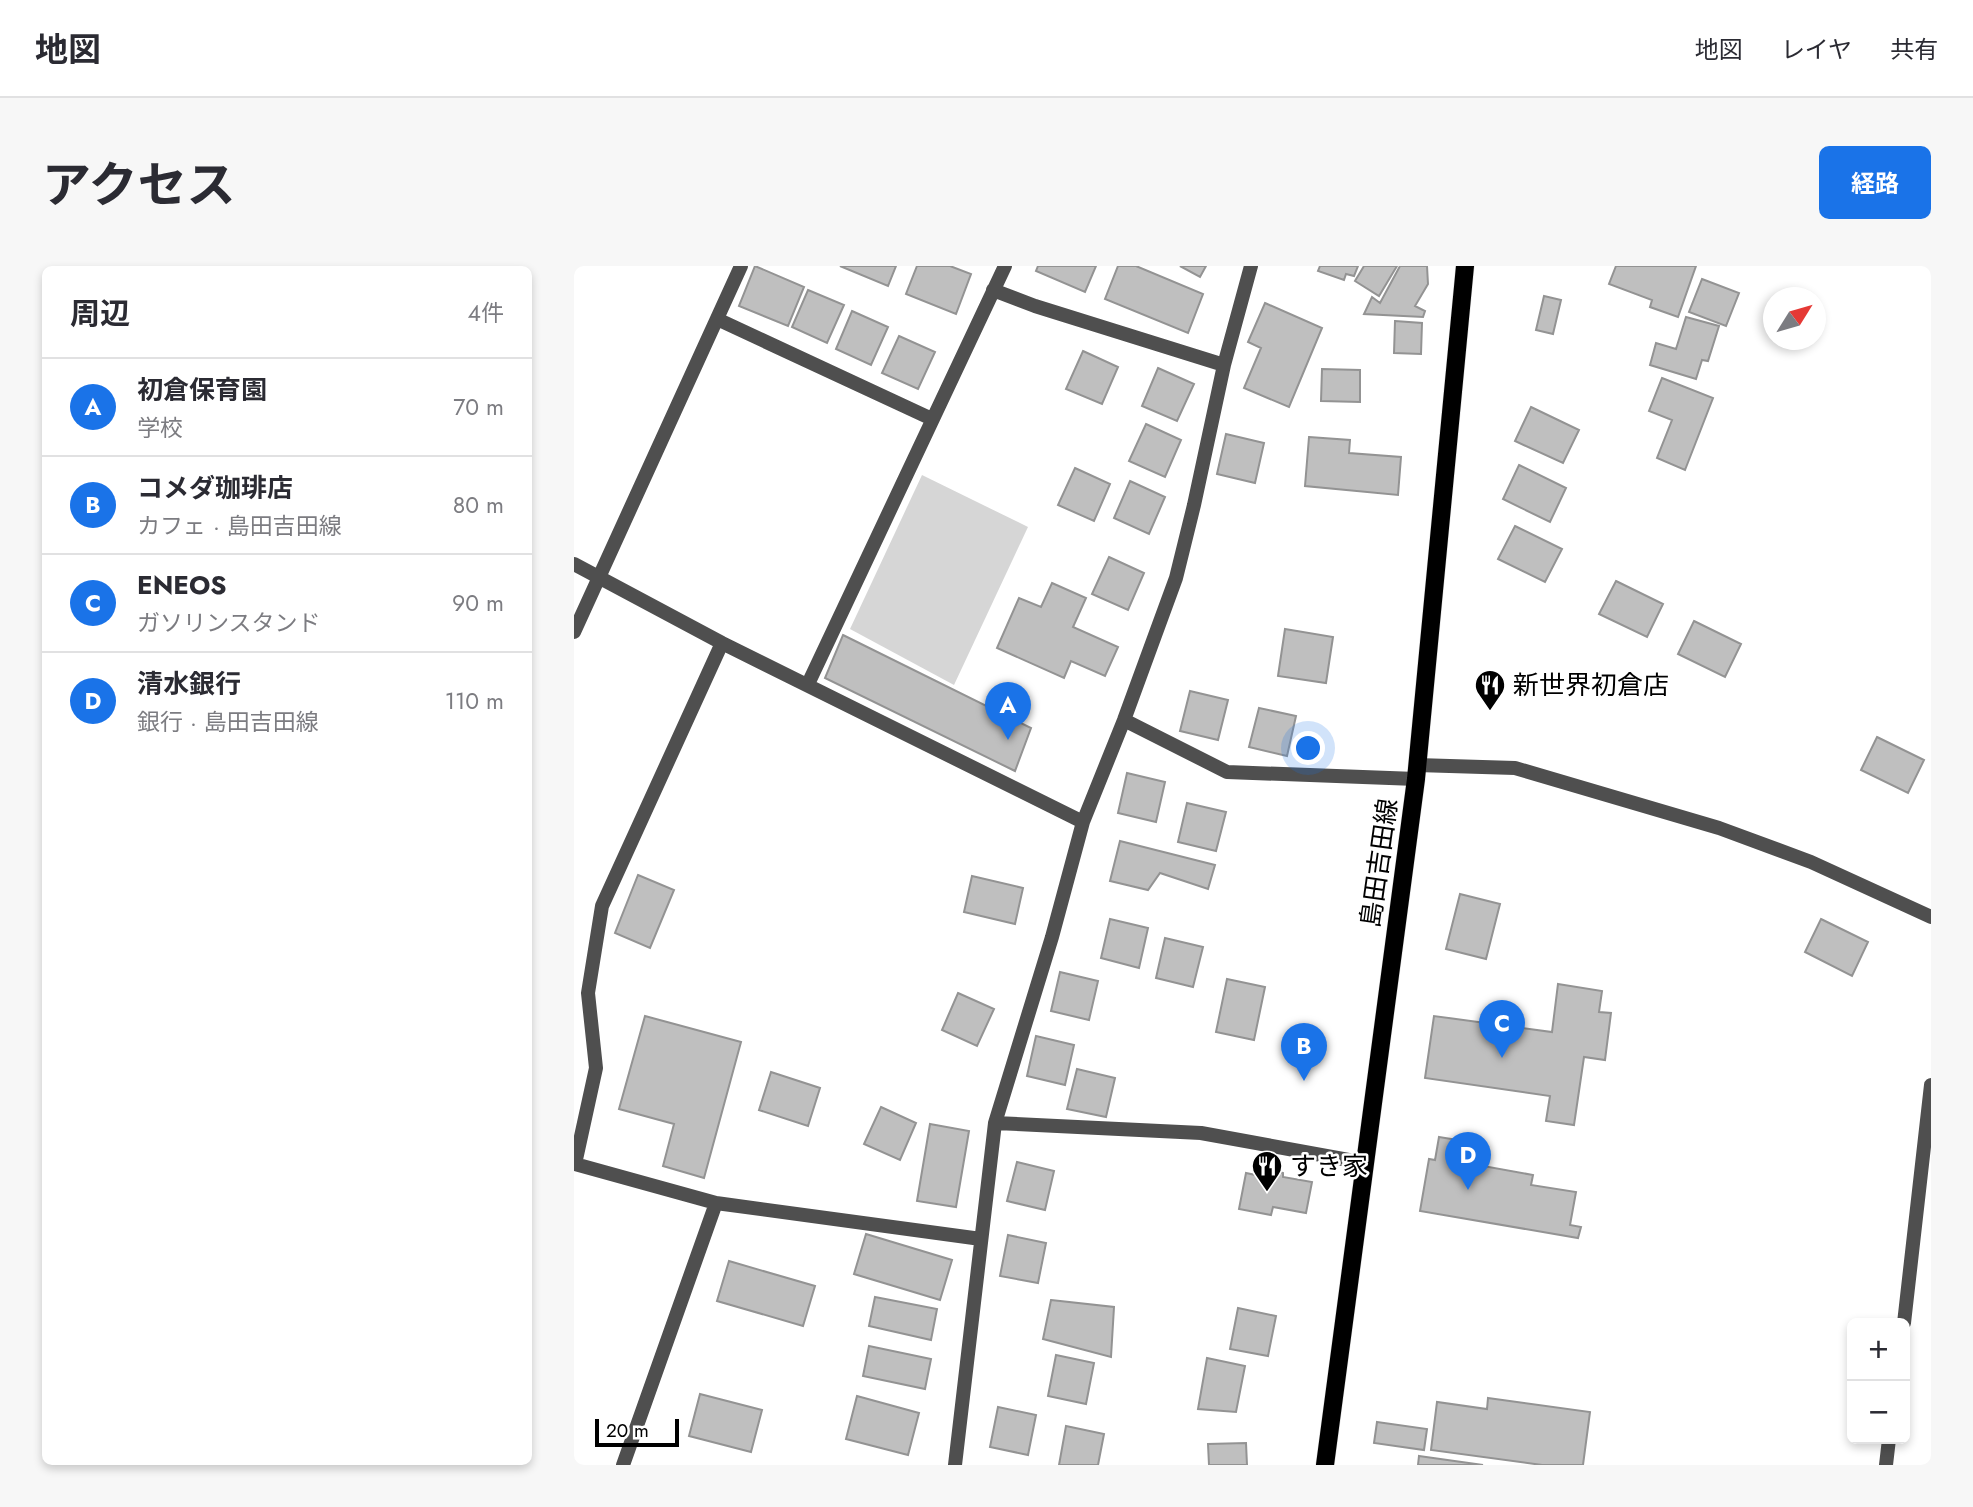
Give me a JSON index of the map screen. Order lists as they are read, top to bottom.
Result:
{
  "streets": {
    "main road": ["島田吉田線"]
  },
  "places": {
    "restaurant": ["新世界初倉店", "すき家"]
  },
  "scale_bar": "20 m",
  "north": "top right",
  "page": {
    "header": "地図",
    "nav": ["地図", "レイヤ", "共有"],
    "title": "アクセス",
    "buttons": "経路",
    "heading": ["周辺", "4件"],
    "list": [
      {
        "mark": "A",
        "name": "初倉保育園",
        "note": "学校",
        "value": "70 m"
      },
      {
        "mark": "B",
        "name": "コメダ珈琲店",
        "note": "カフェ · 島田吉田線",
        "value": "80 m"
      },
      {
        "mark": "C",
        "name": "ENEOS",
        "note": "ガソリンスタンド",
        "value": "90 m"
      },
      {
        "mark": "D",
        "name": "清水銀行",
        "note": "銀行 · 島田吉田線",
        "value": "110 m"
      }
    ],
    "pins": [
      "A",
      "C",
      "B",
      "D"
    ],
    "map_buttons": ["+", "−"],
    "scale": "20 m"
  }
}
